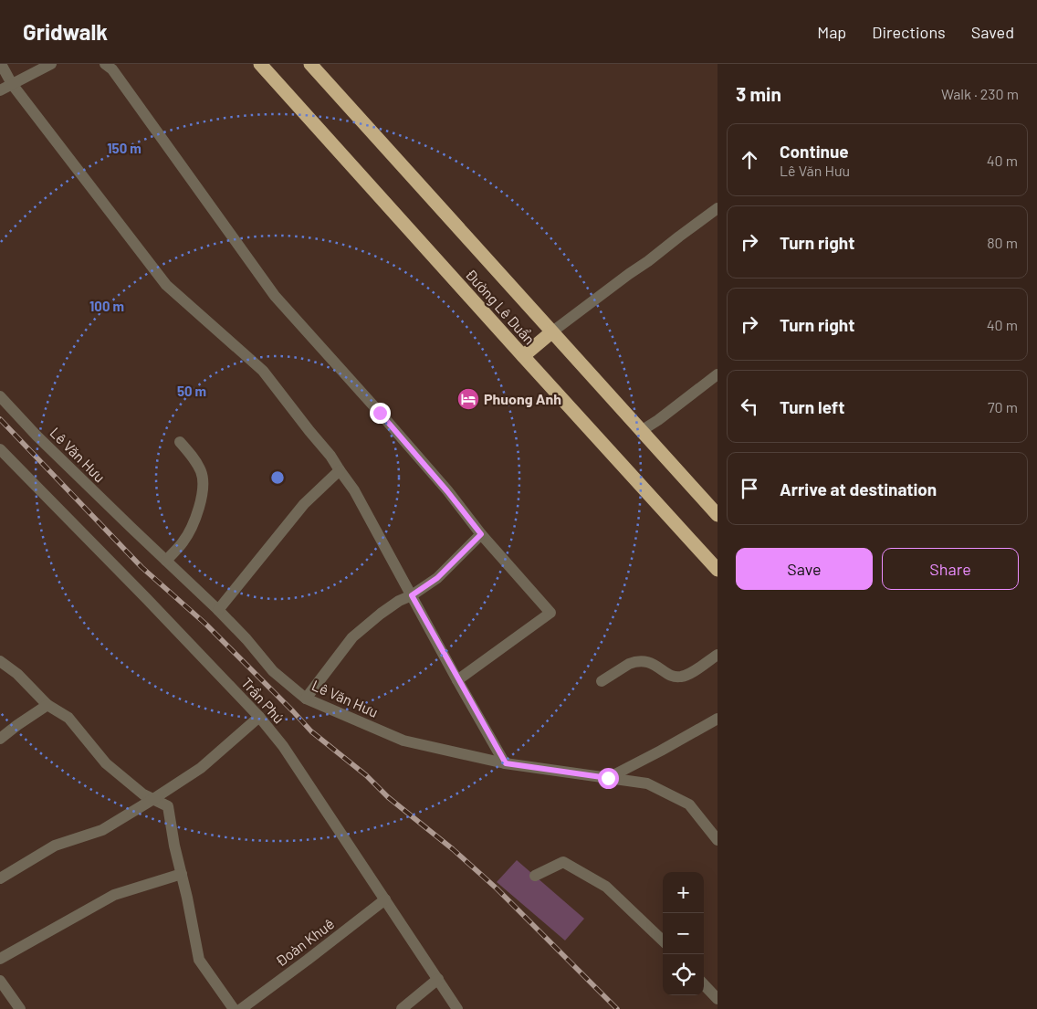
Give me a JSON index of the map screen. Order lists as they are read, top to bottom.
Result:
{
  "streets": {
    "highway": ["Đường Lê Duẩn"],
    "street": ["Lê Văn Hưu", "Trần Phú", "Đoàn Khuê"]
  },
  "crossings": [
    ["Trần Phú", "Đoàn Khuê"]
  ],
  "places": {
    "hotel": ["Phuong Anh"]
  },
  "page": {
    "header": "Gridwalk",
    "nav": ["Map", "Directions", "Saved"],
    "heading": ["3 min", "Walk · 230 m"],
    "list": [
      ["Continue", "Lê Văn Hưu", "40 m"],
      ["Turn right", "80 m"],
      ["Turn right", "40 m"],
      ["Turn left", "70 m"],
      "Arrive at destination"
    ],
    "buttons": ["Save", "Share"],
    "map_buttons": ["+", "−"]
  },
  "rings": ["150 m", "100 m", "50 m"]
}
